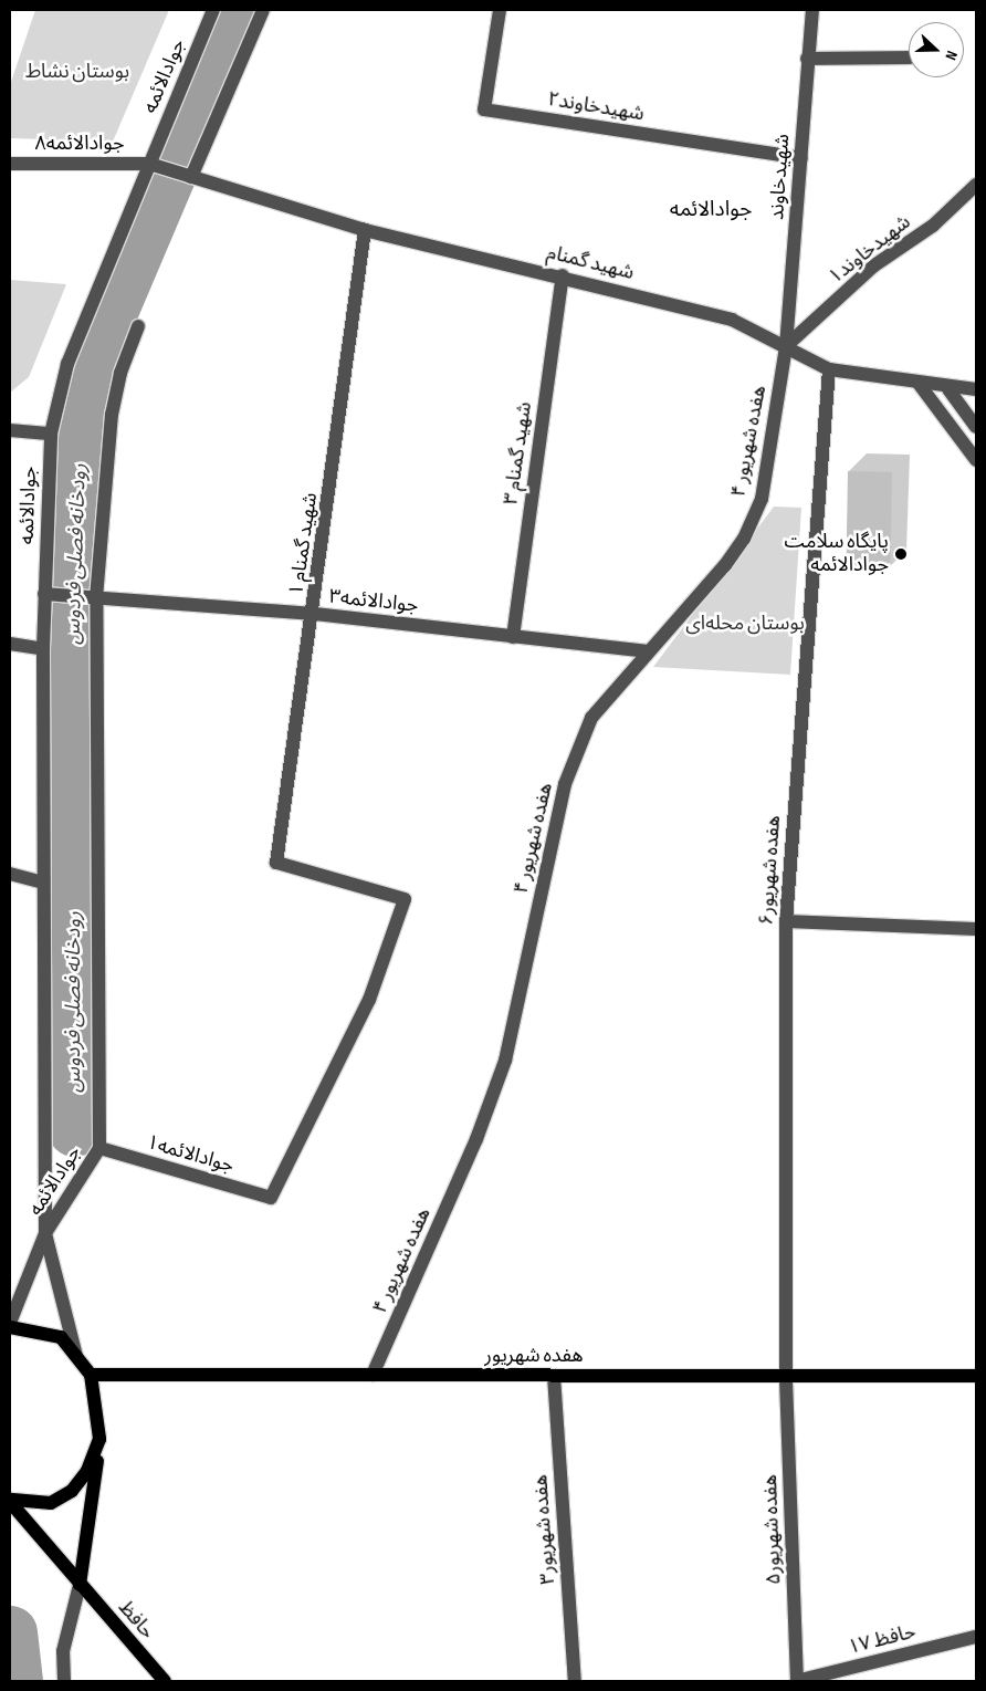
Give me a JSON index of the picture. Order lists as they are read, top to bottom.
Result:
{
  "streets": {
    "main road": ["هفده شهریور", "حافظ"],
    "street": [
      "جوادالائمه",
      "شهیدخاوند۲",
      "جوادالائمه۸",
      "شهیدخاوند",
      "شهیدخاوند۱",
      "شهید گمنام",
      "هفده شهریور ۴",
      "شهید گمنام ۳",
      "شهید گمنام ۱",
      "جوادالائمه۳",
      "هفده شهریور۶",
      "جوادالائمه۱",
      "هفده شهریور۳",
      "هفده شهریور۵",
      "حافظ ۱۷"
    ]
  },
  "crossings": [
    ["جوادالائمه", "جوادالائمه۸"],
    ["جوادالائمه", "جوادالائمه۳"],
    ["جوادالائمه", "جوادالائمه۱"],
    ["شهیدخاوند۲", "شهیدخاوند"],
    ["جوادالائمه۸", "شهید گمنام"],
    ["شهیدخاوند", "شهیدخاوند۱"],
    ["شهیدخاوند", "شهید گمنام"],
    ["شهیدخاوند", "هفده شهریور ۴"],
    ["شهیدخاوند۱", "شهید گمنام"],
    ["شهیدخاوند۱", "هفده شهریور ۴"],
    ["شهید گمنام", "هفده شهریور ۴"],
    ["شهید گمنام", "شهید گمنام ۳"],
    ["شهید گمنام", "شهید گمنام ۱"],
    ["شهید گمنام", "هفده شهریور۶"],
    ["هفده شهریور ۴", "جوادالائمه۳"],
    ["هفده شهریور ۴", "هفده شهریور"],
    ["شهید گمنام ۳", "جوادالائمه۳"],
    ["شهید گمنام ۱", "جوادالائمه۳"],
    ["شهید گمنام ۱", "جوادالائمه۱"],
    ["هفده شهریور۶", "هفده شهریور"],
    ["هفده شهریور۶", "هفده شهریور۵"],
    ["هفده شهریور", "هفده شهریور۳"],
    ["هفده شهریور", "هفده شهریور۵"],
    ["هفده شهریور۵", "حافظ ۱۷"]
  ],
  "districts": ["جوادالائمه"],
  "water": ["رودخانه فصلی فردوس"],
  "parks": ["بوستان نشاط", "بوستان محله‌ای"],
  "places": ["پایگاه سلامت جوادالائمه"],
  "north": "right"
}
